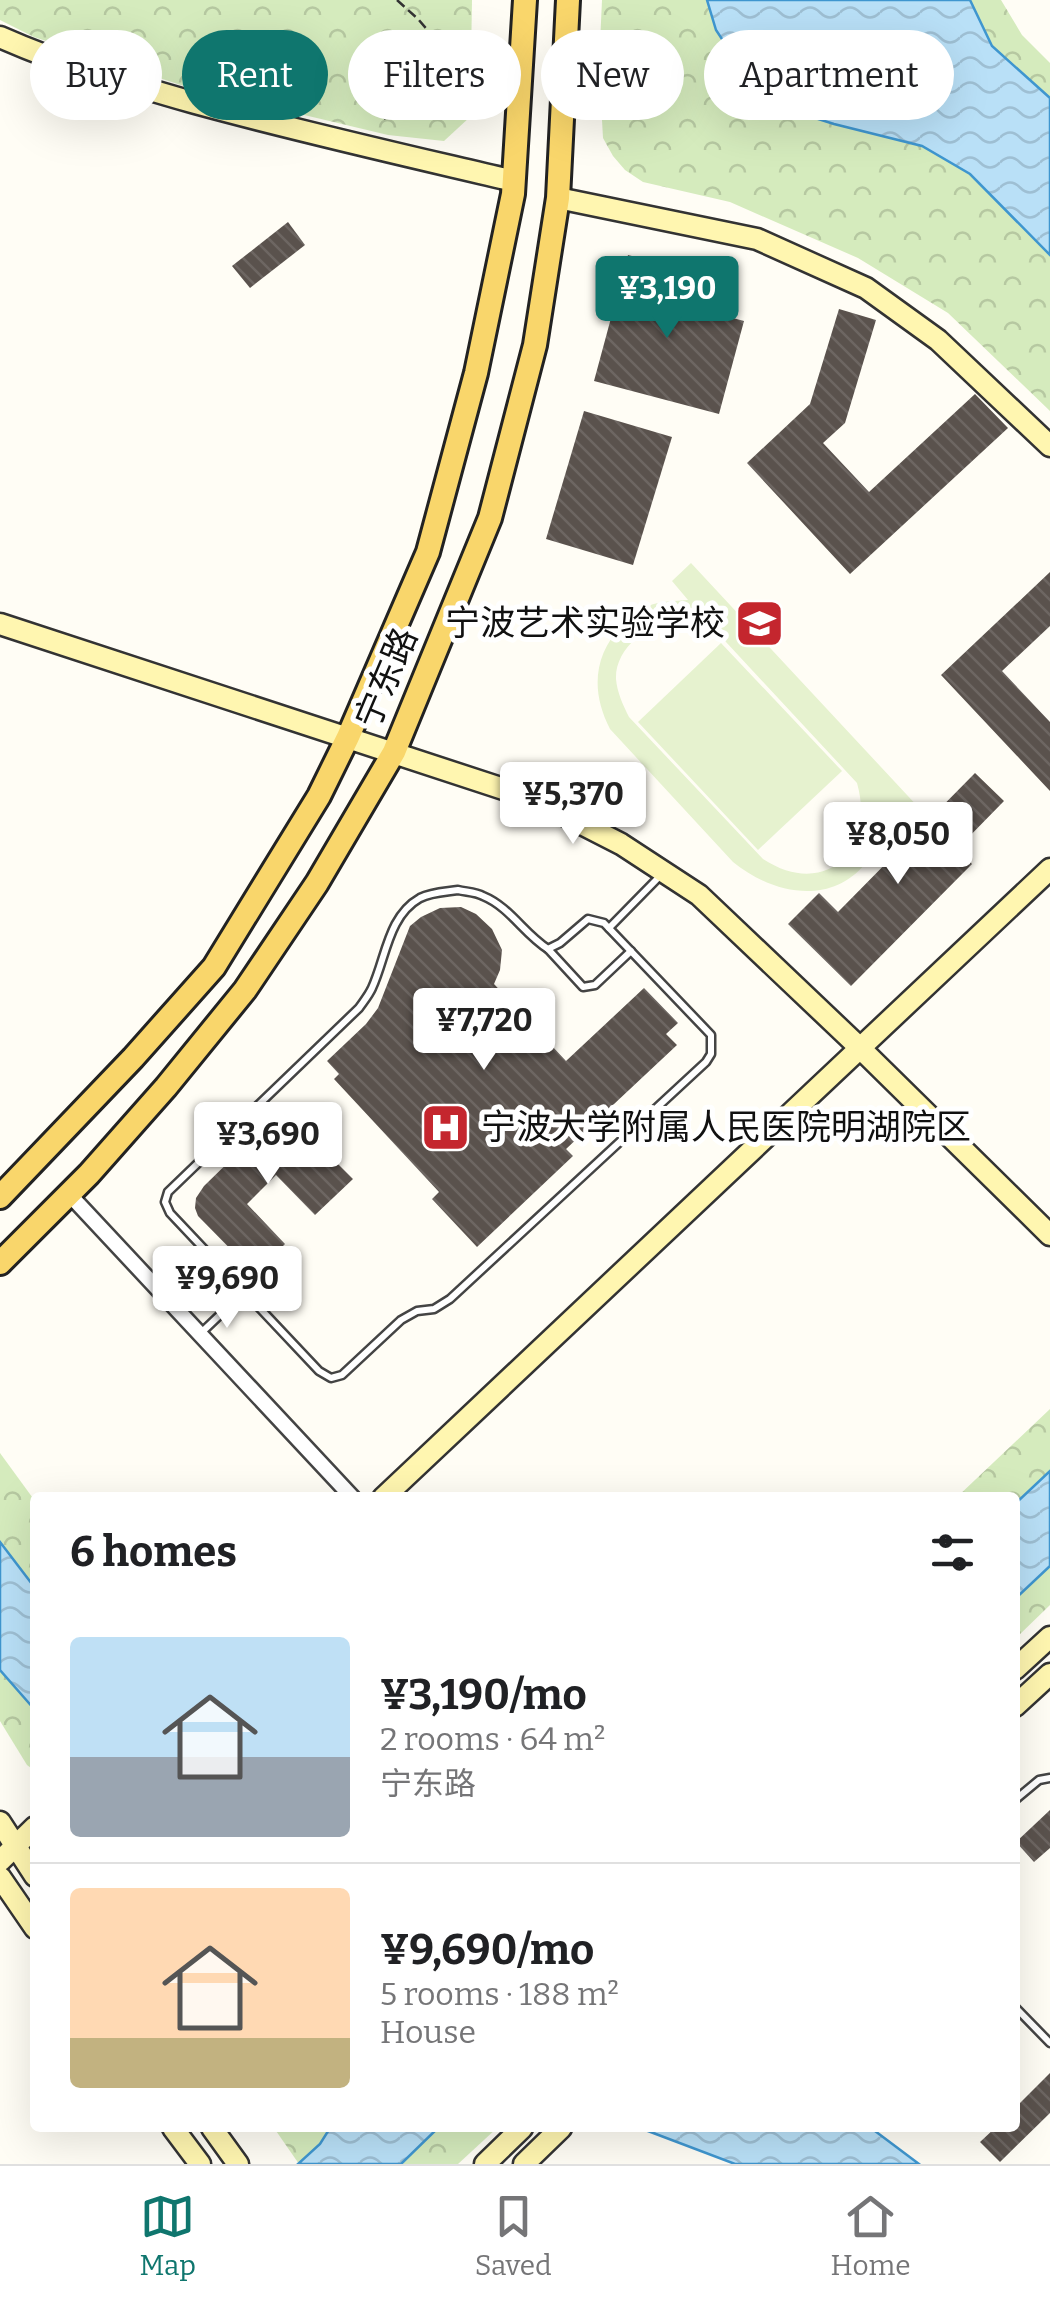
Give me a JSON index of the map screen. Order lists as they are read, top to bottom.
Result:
{
  "streets": {
    "main road": ["宁东路"]
  },
  "places": {
    "school or university": ["宁波艺术实验学校"],
    "hospital": ["宁波大学附属人民医院明湖院区"]
  },
  "page": {
    "chip": [
      "Buy",
      "Rent",
      "Filters",
      "New",
      "Apartment"
    ],
    "price": [
      "¥3,190",
      "¥5,370",
      "¥8,050",
      "¥7,720",
      "¥3,690",
      "¥9,690"
    ],
    "heading": "6 homes",
    "list": [
      {
        "name": "¥3,190/mo",
        "note": "2 rooms · 64 m² · 宁东路"
      },
      {
        "name": "¥9,690/mo",
        "note": "5 rooms · 188 m² · House"
      }
    ],
    "tabs": ["Map", "Saved", "Home"]
  }
}
